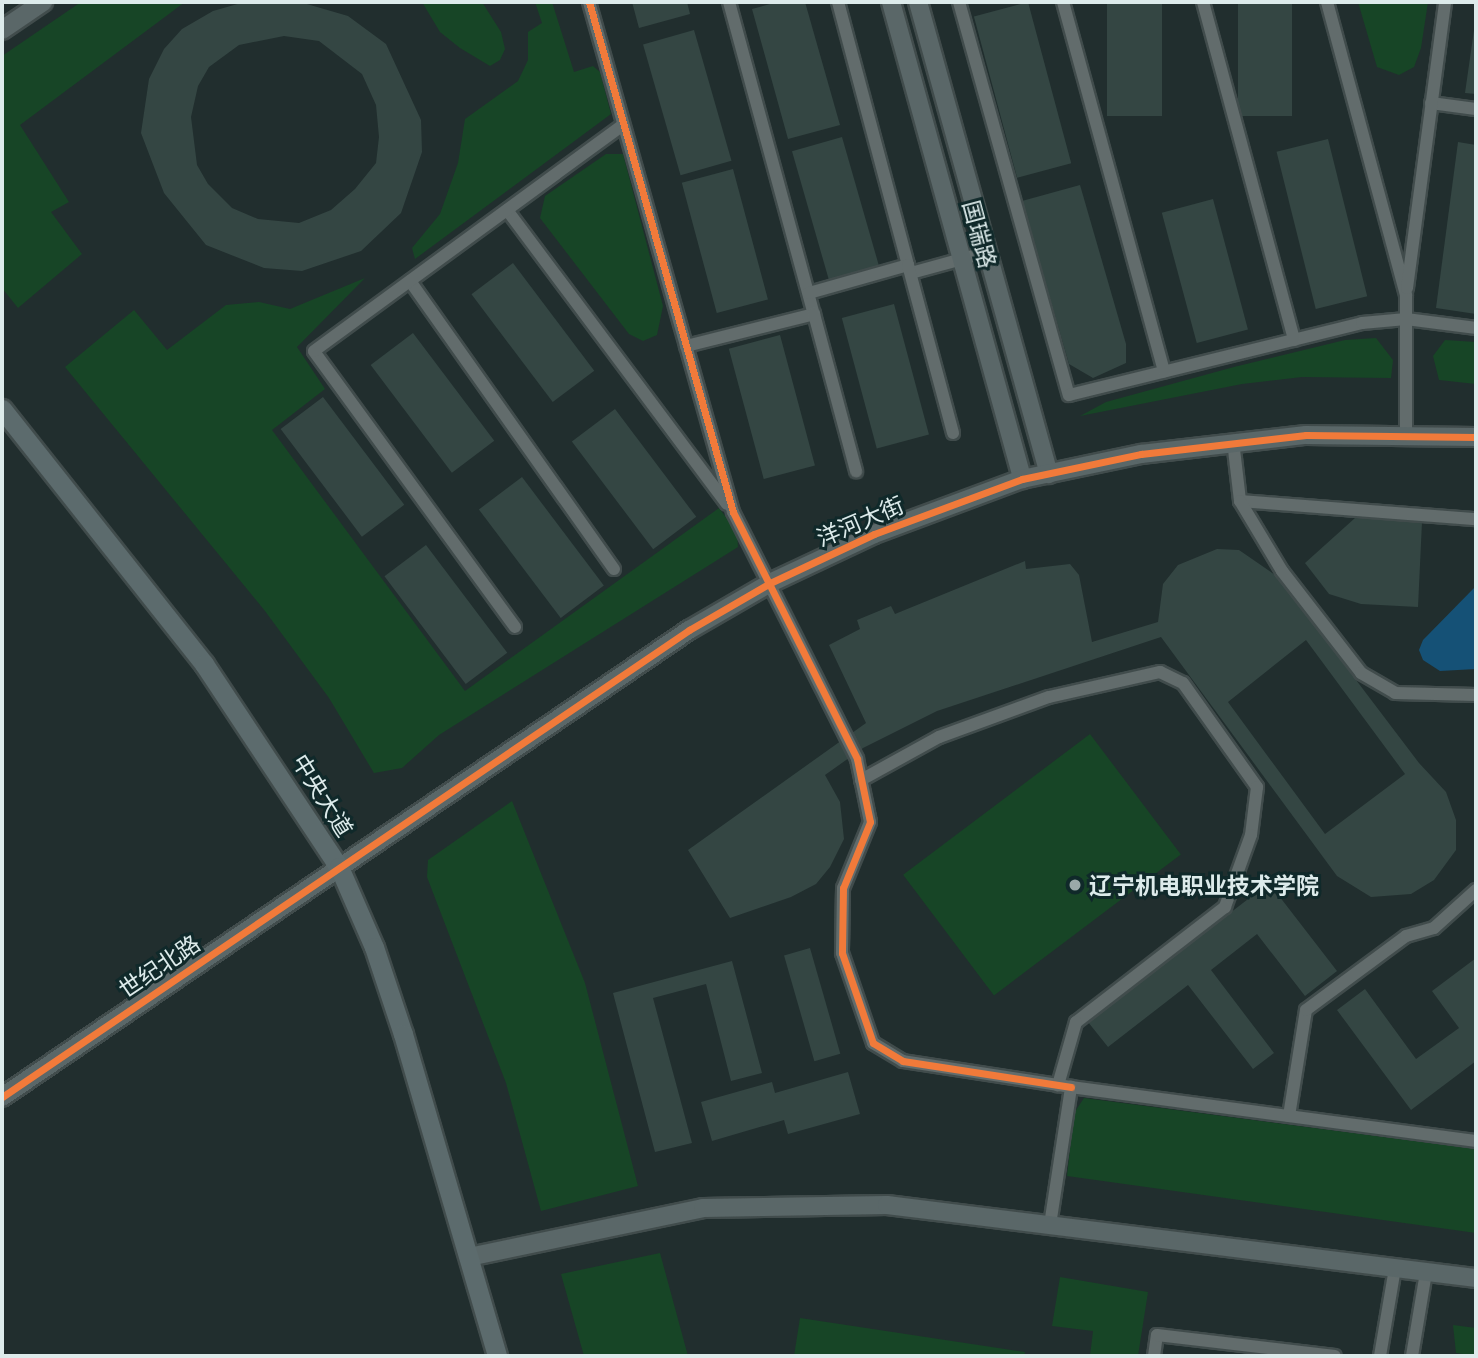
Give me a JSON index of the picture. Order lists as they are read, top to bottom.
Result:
{
  "streets": {
    "main road": ["中央大道"],
    "street": ["国瑞路", "洋河大街", "世纪北路"]
  },
  "crossings": [
    ["国瑞路", "洋河大街"],
    ["洋河大街", "中央大道"],
    ["洋河大街", "世纪北路"],
    ["中央大道", "世纪北路"]
  ],
  "places": ["辽宁机电职业技术学院"]
}
